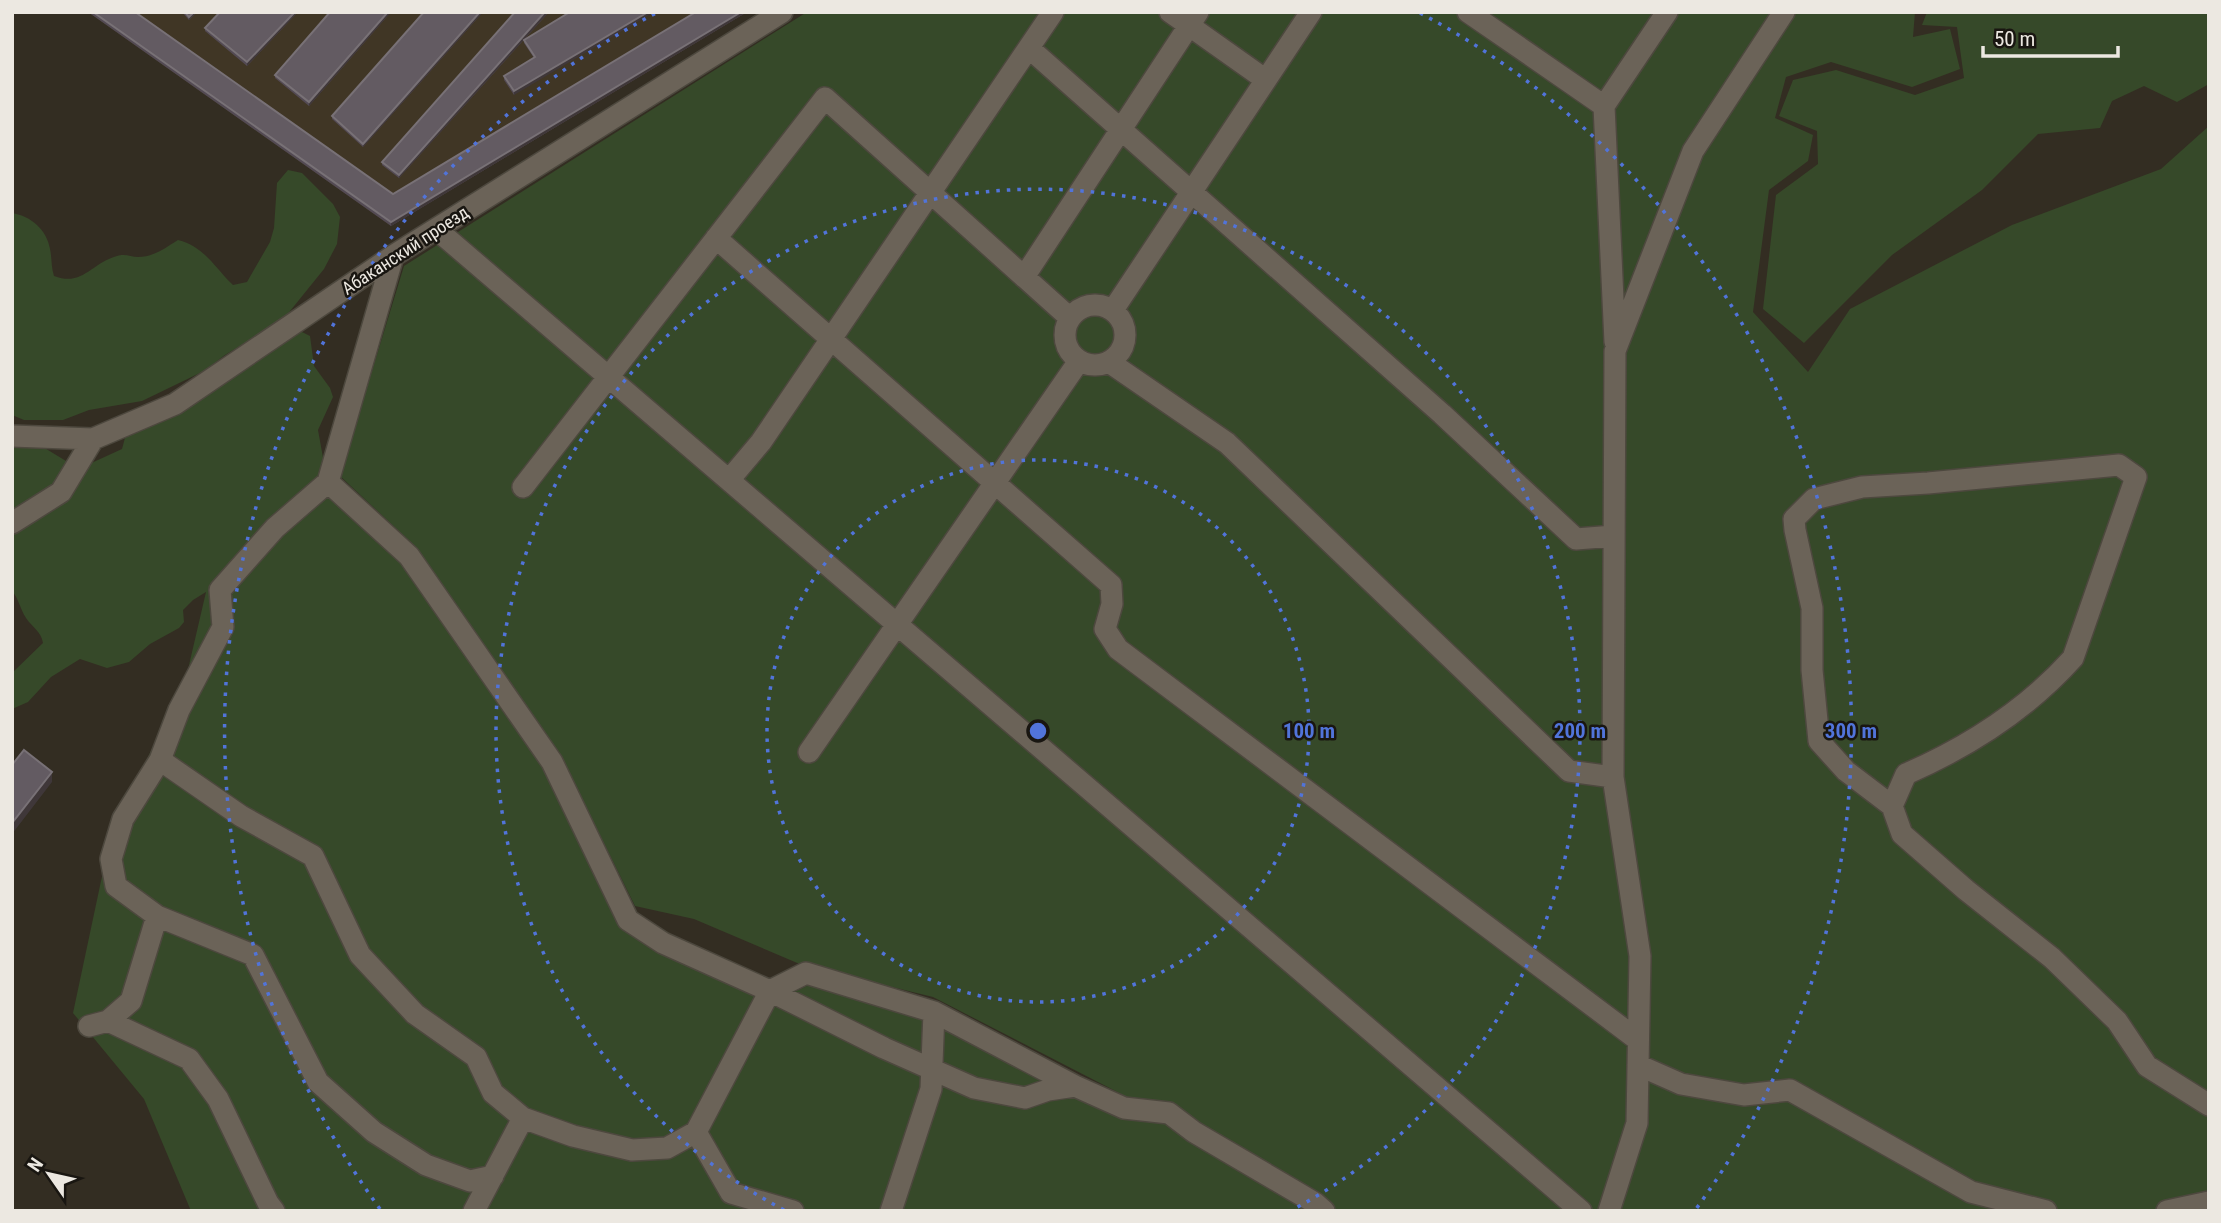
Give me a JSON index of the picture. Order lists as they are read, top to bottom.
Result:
{
  "streets": {
    "lane": ["Абаканский проезд"]
  },
  "scale_bar": "50 m",
  "north": "top left",
  "rings": ["100 m", "200 m", "300 m"]
}
